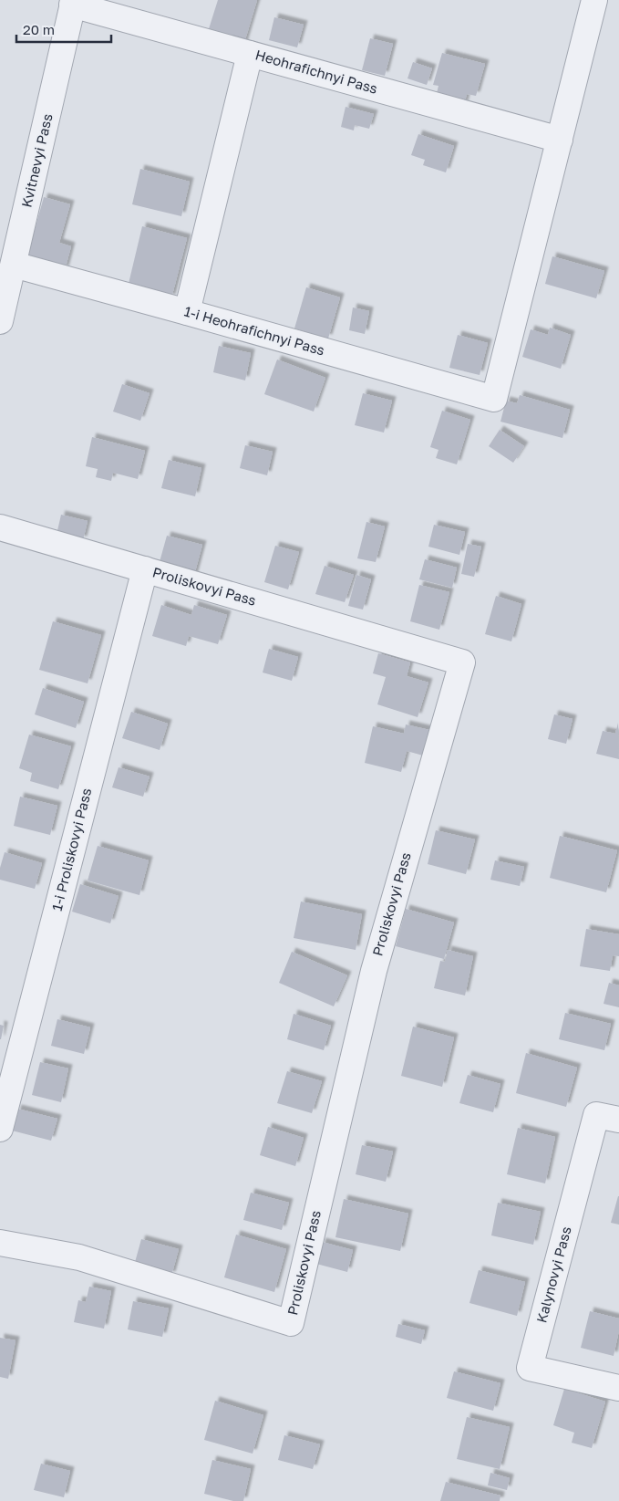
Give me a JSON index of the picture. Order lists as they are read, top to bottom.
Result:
{
  "streets": {
    "street": [
      "Heohrafichnyi Pass",
      "Kvitnevyi Pass",
      "1-i Heohrafichnyi Pass",
      "Proliskovyi Pass",
      "1-i Proliskovyi Pass",
      "Kalynovyi Pass"
    ]
  },
  "crossings": [
    ["Heohrafichnyi Pass", "Kvitnevyi Pass"],
    ["Heohrafichnyi Pass", "1-i Heohrafichnyi Pass"],
    ["Kvitnevyi Pass", "1-i Heohrafichnyi Pass"],
    ["Proliskovyi Pass", "1-i Proliskovyi Pass"]
  ],
  "scale_bar": "20 m"
}
